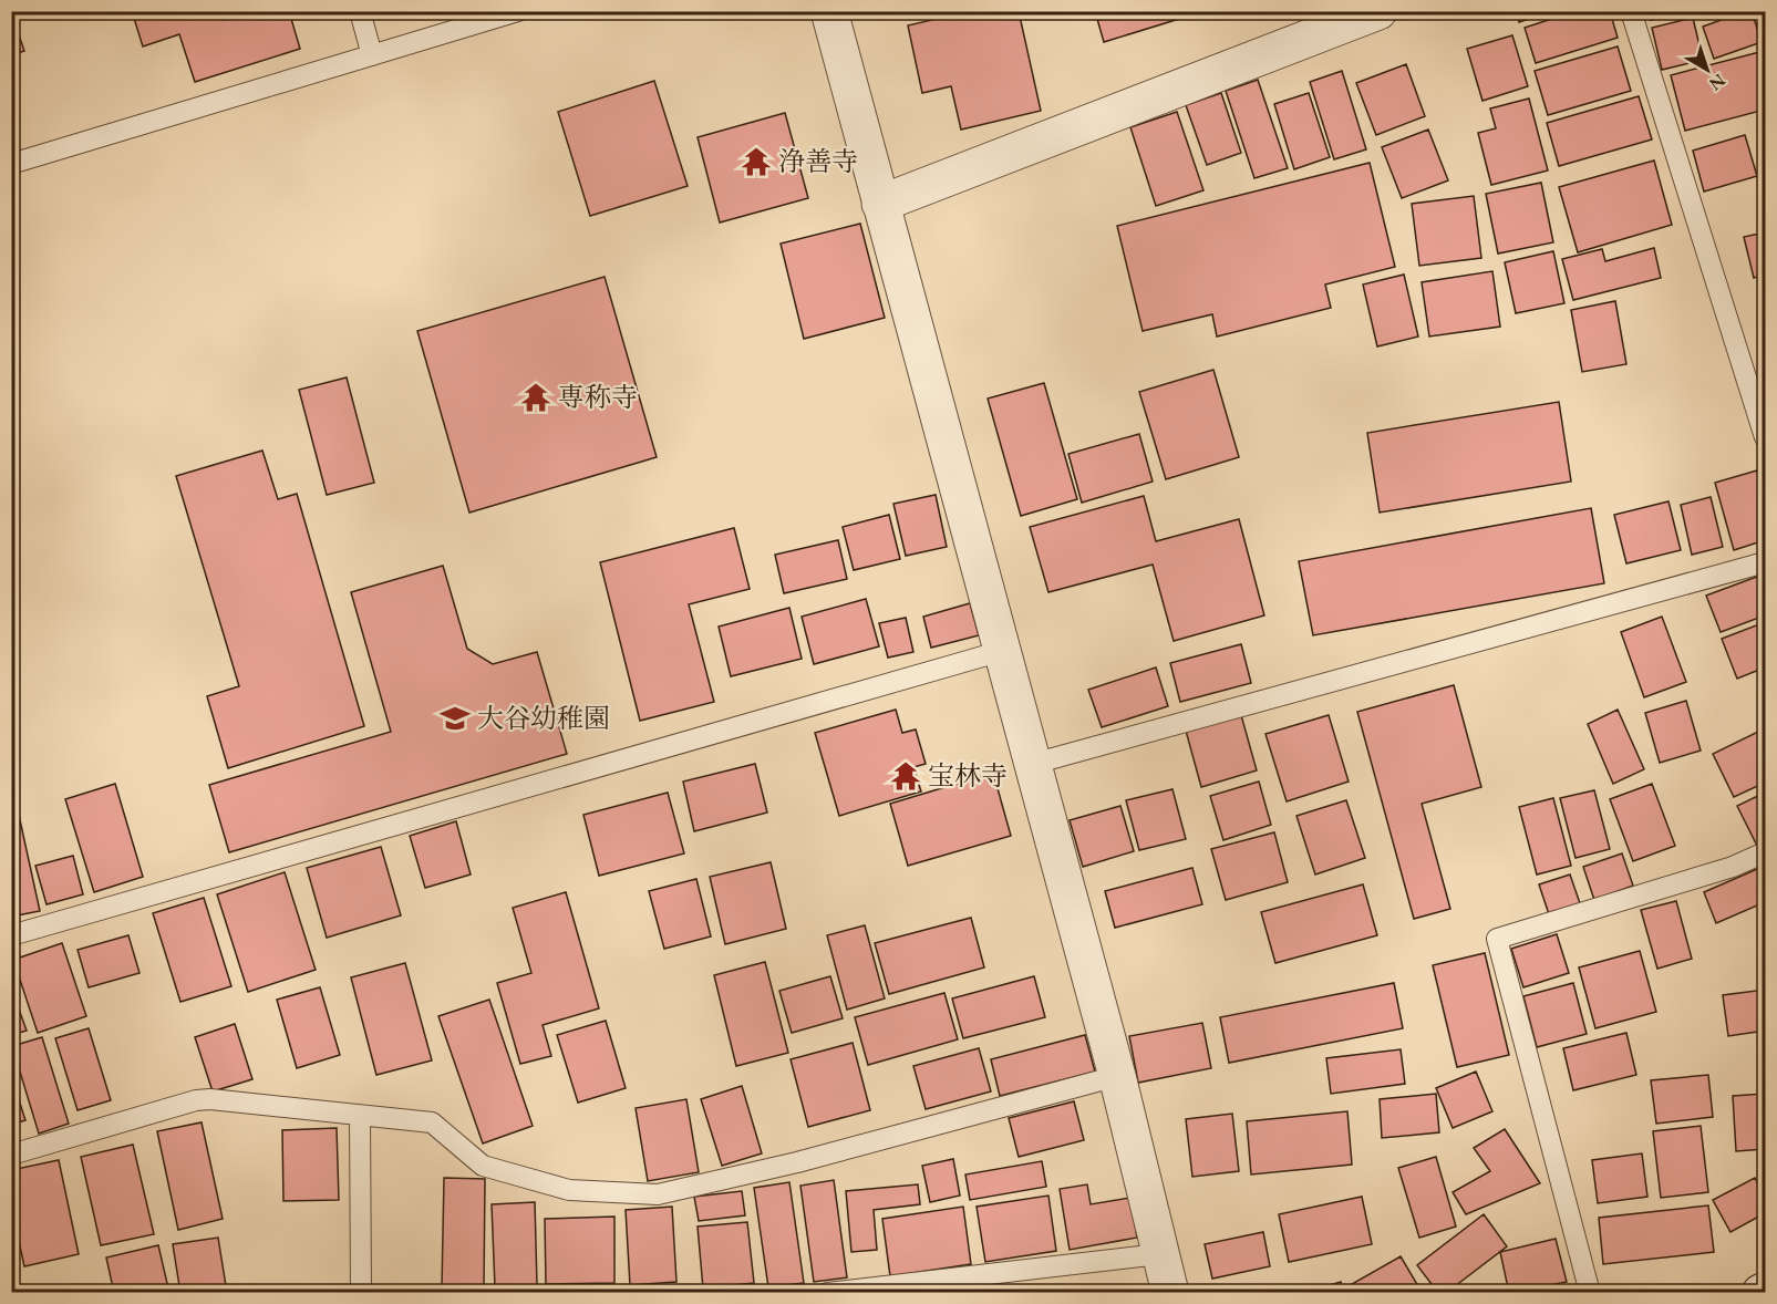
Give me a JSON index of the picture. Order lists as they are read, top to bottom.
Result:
{
  "places": {
    "temple": ["浄善寺", "専称寺", "宝林寺"],
    "school or university": ["大谷幼稚園"]
  },
  "north": "bottom right"
}
